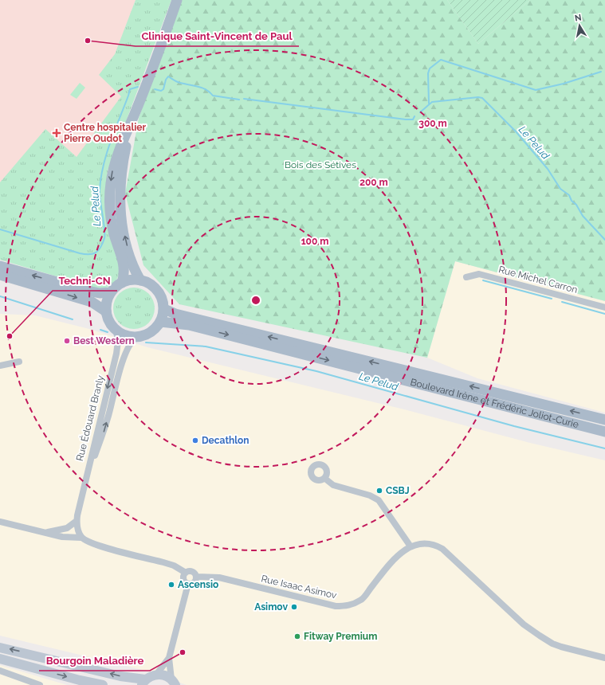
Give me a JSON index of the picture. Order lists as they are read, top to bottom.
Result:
{
  "streets": {
    "main road": ["Boulevard Irène et Frédéric Joliot-Curie"],
    "street": ["Rue Michel Carron", "Rue Édouard Branly", "Rue Isaac Asimov"]
  },
  "crossings": [
    ["Boulevard Irène et Frédéric Joliot-Curie", "Rue Édouard Branly"]
  ],
  "water": ["Le Pelud"],
  "parks": ["Bois des Sétives"],
  "places": {
    "other": [
      "Clinique Saint-Vincent de Paul",
      "Techni-CN",
      "Best Western",
      "Decathlon",
      "CSBJ",
      "Ascensio",
      "Asimov",
      "Fitway Premium",
      "Bourgoin Maladière"
    ],
    "health": ["Centre hospitalier Pierre Oudot"]
  },
  "north": "top",
  "rings": ["300 m", "200 m", "100 m"]
}
